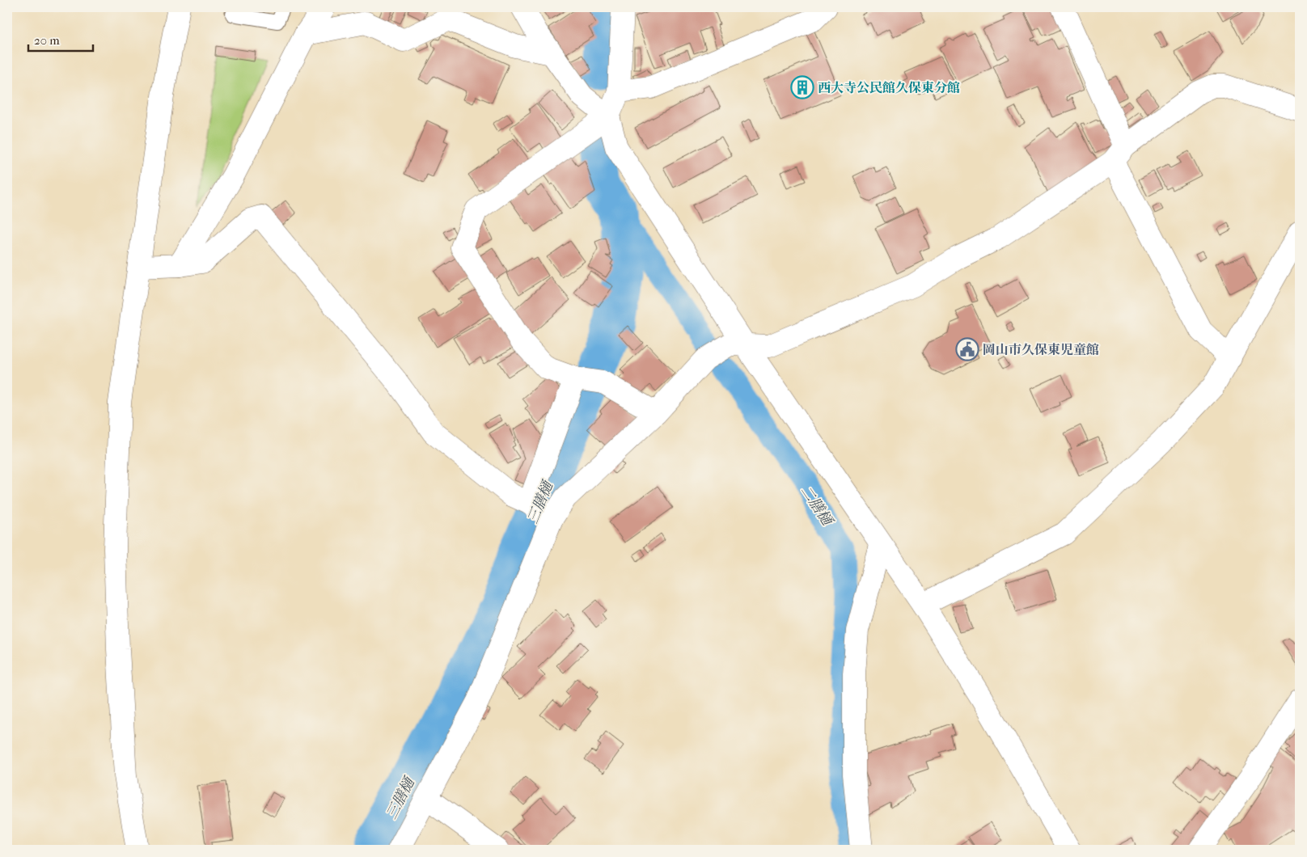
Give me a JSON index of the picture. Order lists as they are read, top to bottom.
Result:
{
  "water": ["三膳樋", "二膳樋"],
  "places": {
    "building": ["西大寺公民館久保東分館"],
    "public building": ["岡山市久保東児童館"]
  },
  "scale_bar": "20 m"
}
